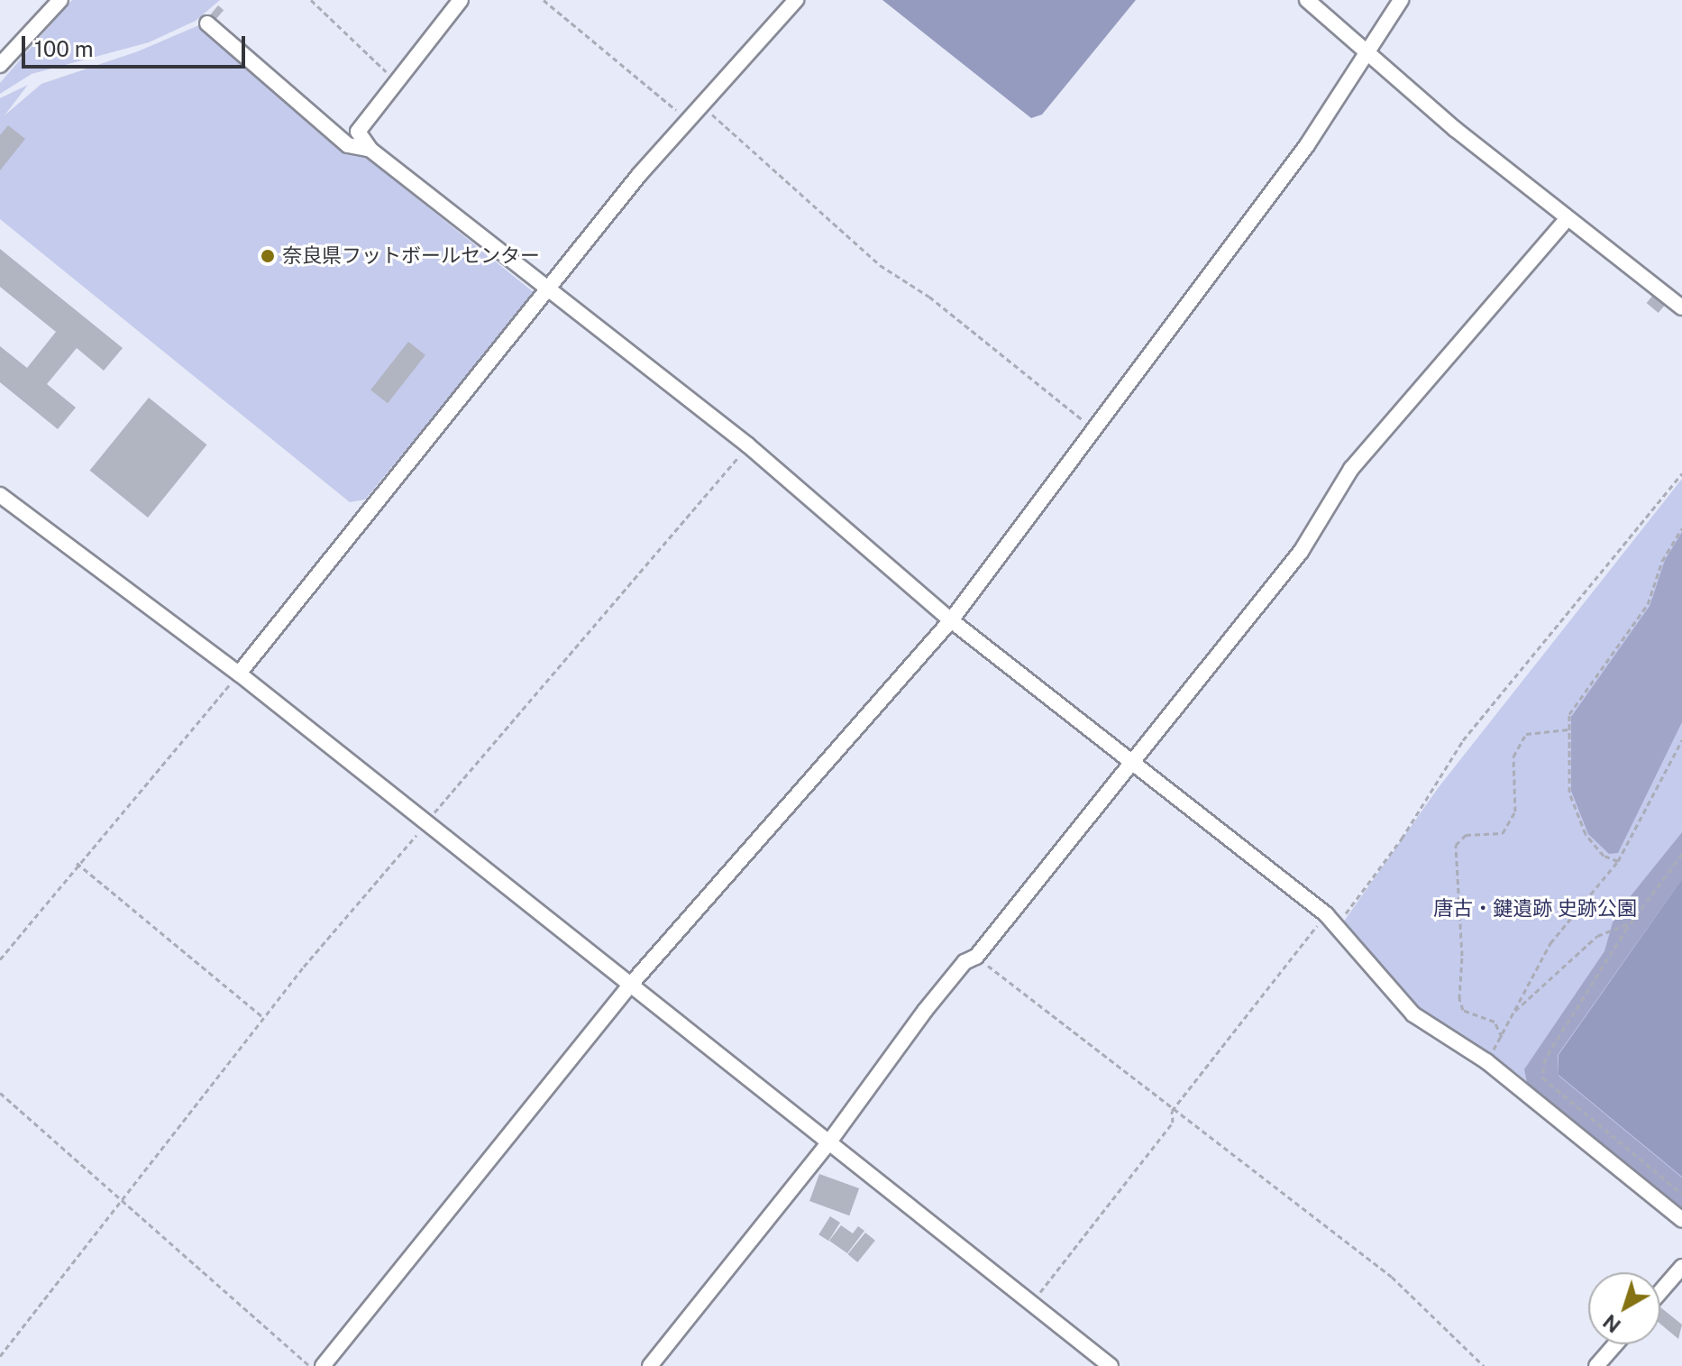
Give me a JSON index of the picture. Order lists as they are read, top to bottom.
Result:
{
  "parks": ["唐古・鍵遺跡 史跡公園"],
  "places": ["奈良県フットボールセンター"],
  "scale_bar": "100 m",
  "north": "bottom left"
}
